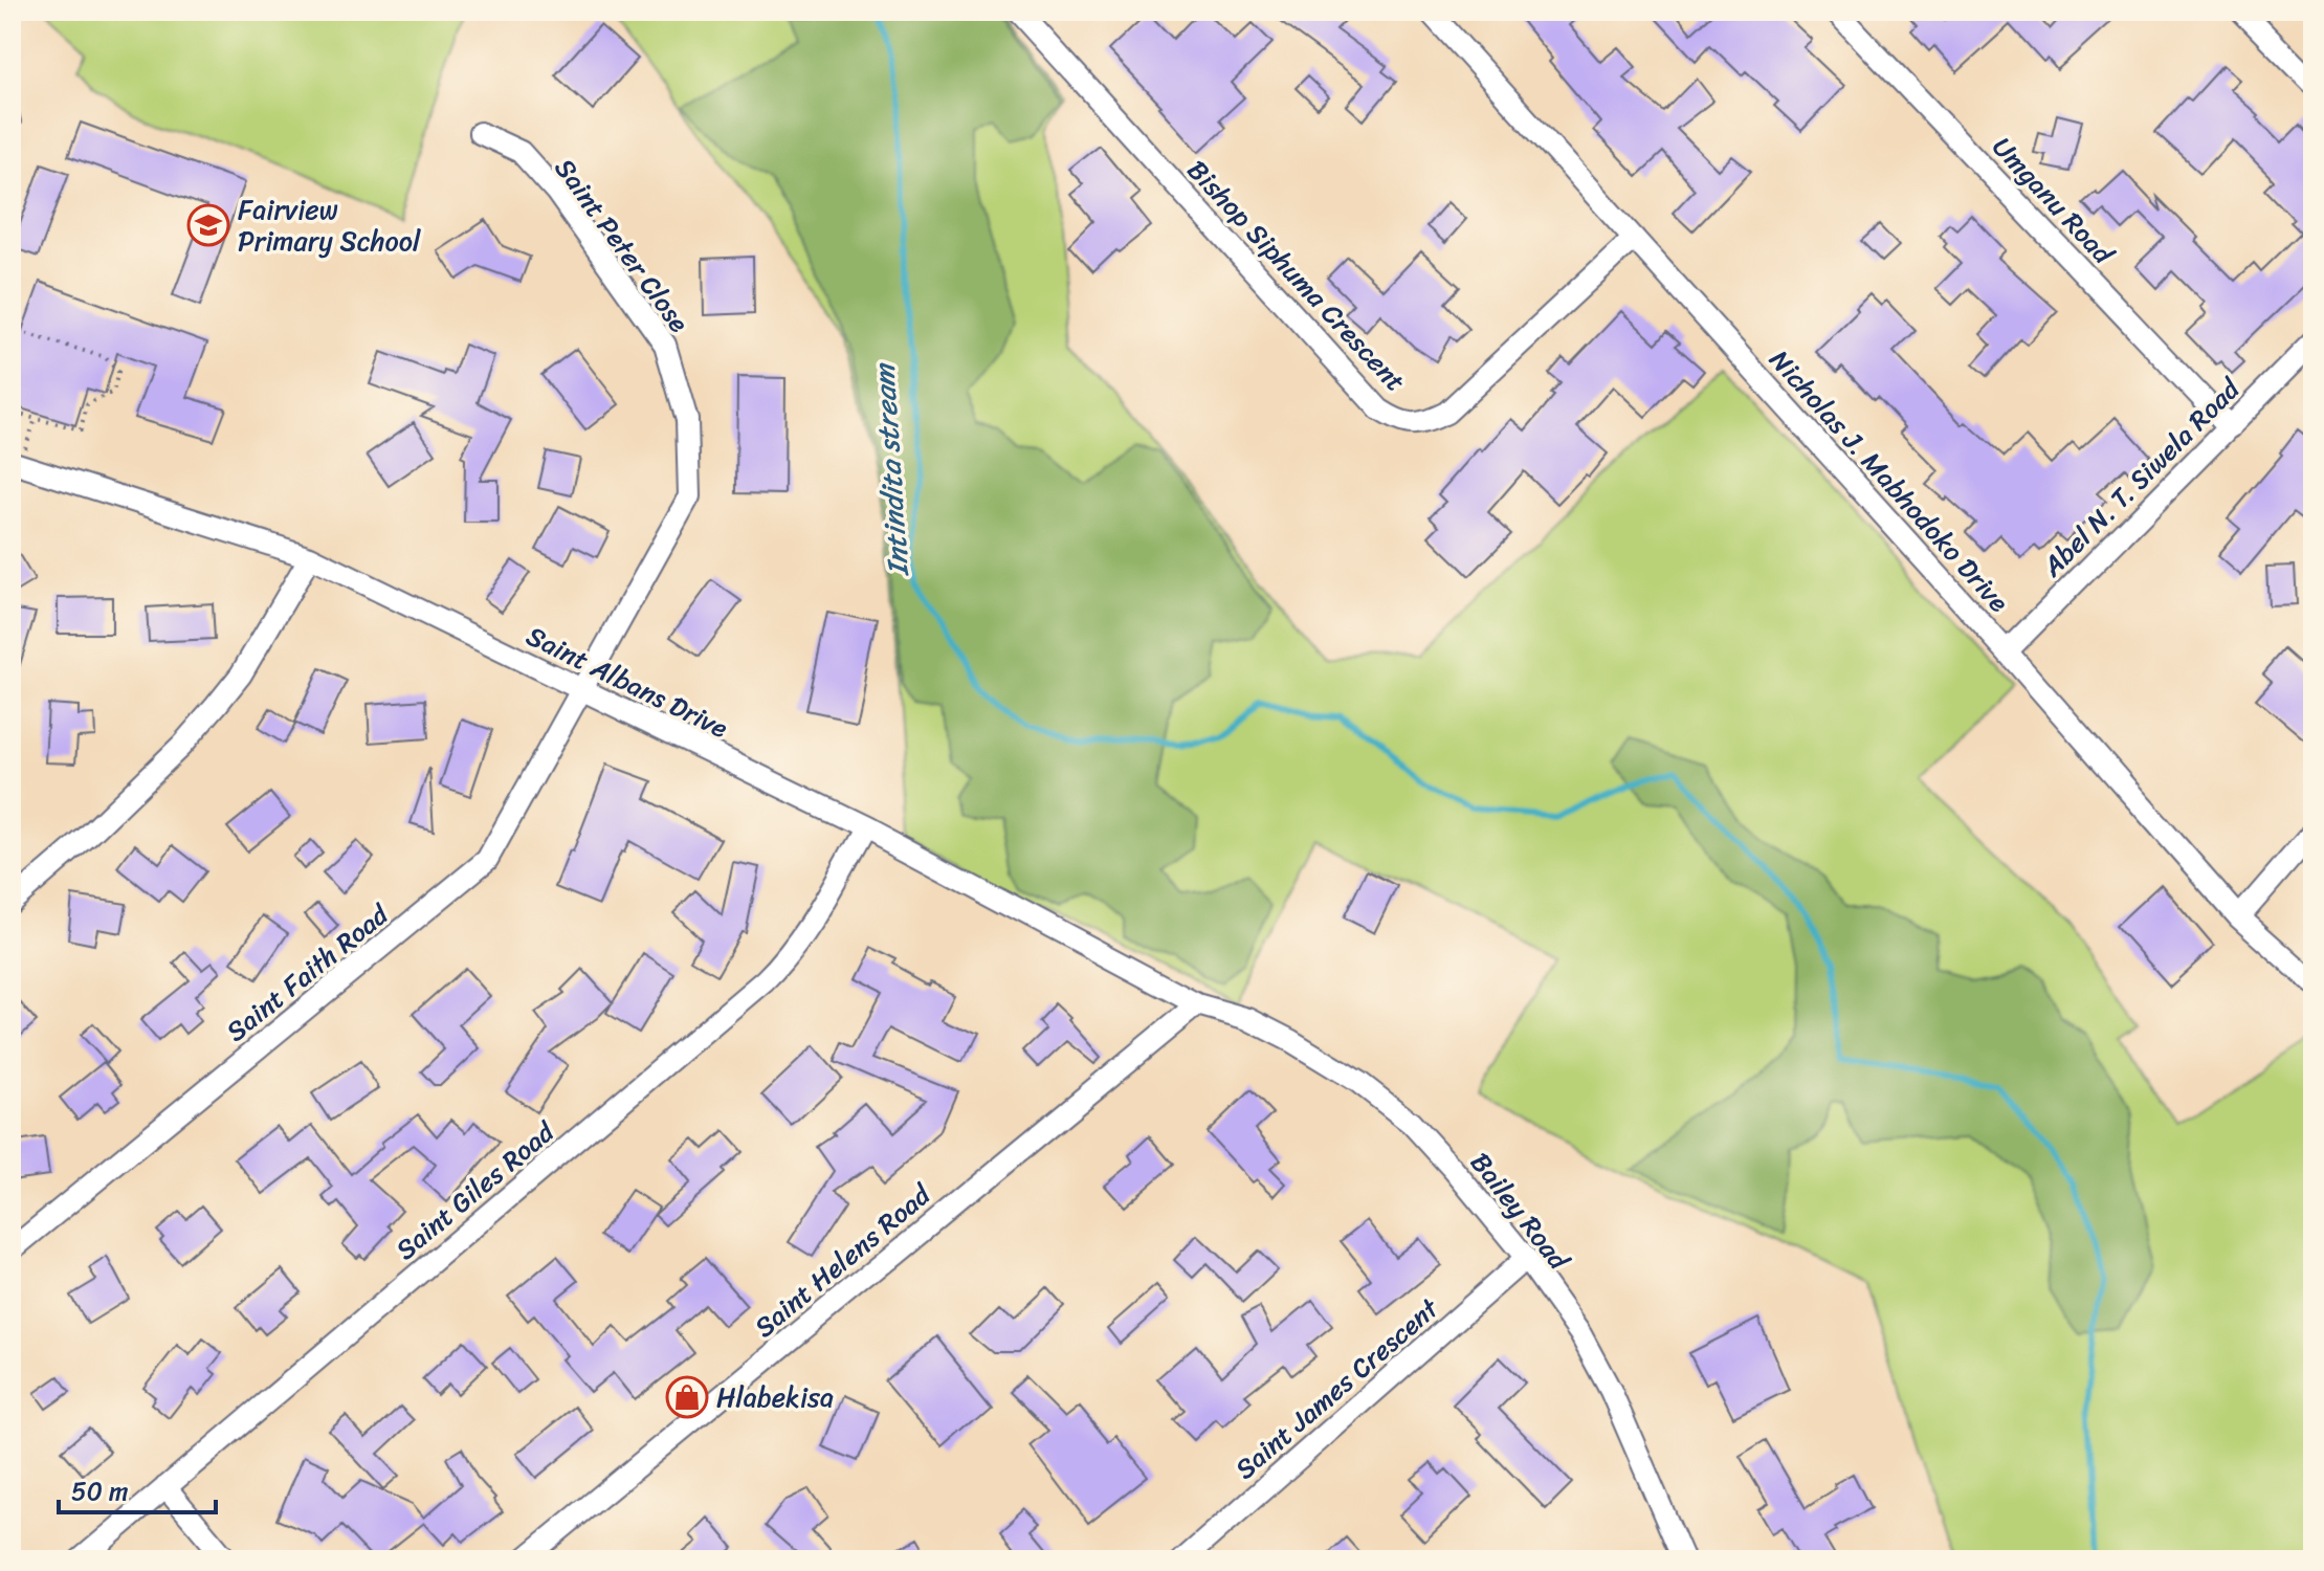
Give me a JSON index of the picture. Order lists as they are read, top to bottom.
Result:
{
  "streets": {
    "street": [
      "Umganu Road",
      "Saint Peter Close",
      "Bishop Siphuma Crescent",
      "Abel N. T. Siwela Road",
      "Nicholas J. Mabhodoko Drive",
      "Saint Albans Drive",
      "Saint Faith Road",
      "Saint Giles Road",
      "Bailey Road",
      "Saint Helens Road",
      "Saint James Crescent"
    ]
  },
  "crossings": [
    ["Umganu Road", "Abel N. T. Siwela Road"],
    ["Saint Peter Close", "Saint Albans Drive"],
    ["Saint Peter Close", "Saint Faith Road"],
    ["Bishop Siphuma Crescent", "Nicholas J. Mabhodoko Drive"],
    ["Abel N. T. Siwela Road", "Nicholas J. Mabhodoko Drive"],
    ["Saint Albans Drive", "Saint Faith Road"],
    ["Saint Albans Drive", "Saint Giles Road"],
    ["Saint Albans Drive", "Bailey Road"],
    ["Saint Albans Drive", "Saint Helens Road"],
    ["Bailey Road", "Saint Helens Road"],
    ["Bailey Road", "Saint James Crescent"]
  ],
  "water": ["Intindita stream"],
  "places": {
    "school or university": ["Fairview Primary School"],
    "shop": ["Hlabekisa"]
  },
  "scale_bar": "50 m"
}
